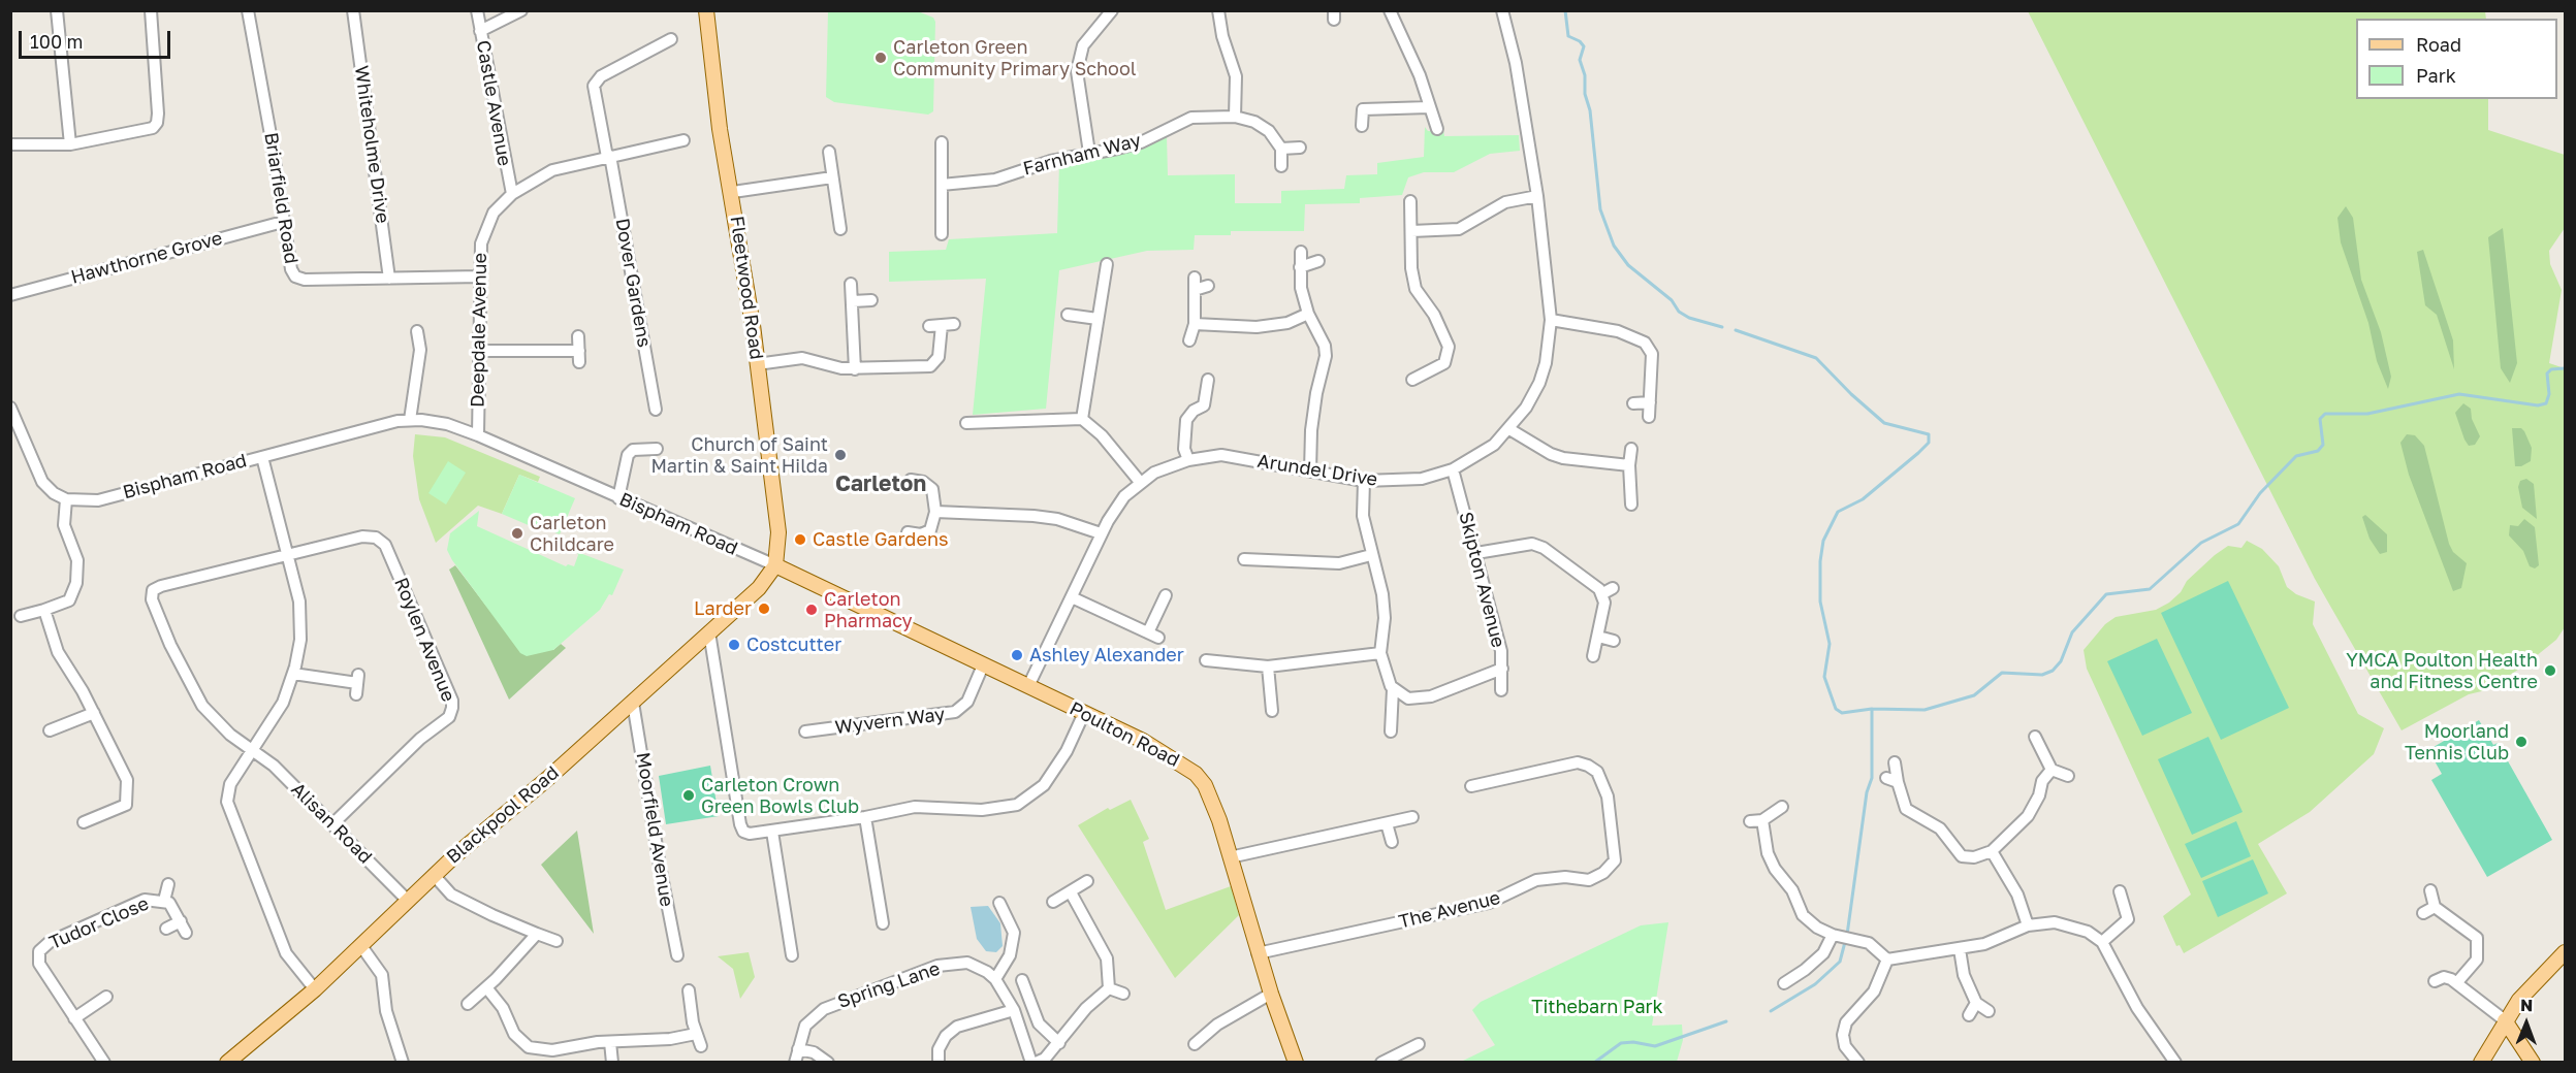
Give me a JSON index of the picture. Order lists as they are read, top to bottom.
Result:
{
  "streets": {
    "main road": ["Fleetwood Road", "Poulton Road", "Blackpool Road"],
    "street": [
      "Castle Avenue",
      "Whiteholme Drive",
      "Farnham Way",
      "Briarfield Road",
      "Hawthorne Grove",
      "Dover Gardens",
      "Deepdale Avenue",
      "Arundel Drive",
      "Bispham Road",
      "Skipton Avenue",
      "Roylen Avenue",
      "Wyvern Way",
      "Alisan Road",
      "Moorfield Avenue",
      "The Avenue",
      "Tudor Close",
      "Spring Lane"
    ]
  },
  "crossings": [
    ["Castle Avenue", "Deepdale Avenue"],
    ["Whiteholme Drive", "Briarfield Road"],
    ["Briarfield Road", "Hawthorne Grove"],
    ["Briarfield Road", "Deepdale Avenue"],
    ["Dover Gardens", "Deepdale Avenue"],
    ["Fleetwood Road", "Bispham Road"],
    ["Fleetwood Road", "Poulton Road"],
    ["Fleetwood Road", "Blackpool Road"],
    ["Deepdale Avenue", "Bispham Road"],
    ["Arundel Drive", "Skipton Avenue"],
    ["Arundel Drive", "Poulton Road"],
    ["Bispham Road", "Poulton Road"],
    ["Bispham Road", "Blackpool Road"],
    ["Roylen Avenue", "Alisan Road"],
    ["Wyvern Way", "Poulton Road"],
    ["Poulton Road", "Blackpool Road"],
    ["Poulton Road", "The Avenue"],
    ["Blackpool Road", "Alisan Road"],
    ["Blackpool Road", "Moorfield Avenue"]
  ],
  "districts": ["Carleton"],
  "parks": ["Tithebarn Park"],
  "places": [
    "Carleton Green Community Primary School",
    "Church of Saint Martin & Saint Hilda",
    "Carleton Childcare",
    "Castle Gardens",
    "Larder",
    "Carleton Pharmacy",
    "Costcutter",
    "Ashley Alexander",
    "YMCA Poulton Health and Fitness Centre",
    "Moorland Tennis Club",
    "Carleton Crown Green Bowls Club"
  ],
  "legend": ["Road", "Park"],
  "scale_bar": "100 m",
  "north": "top"
}
